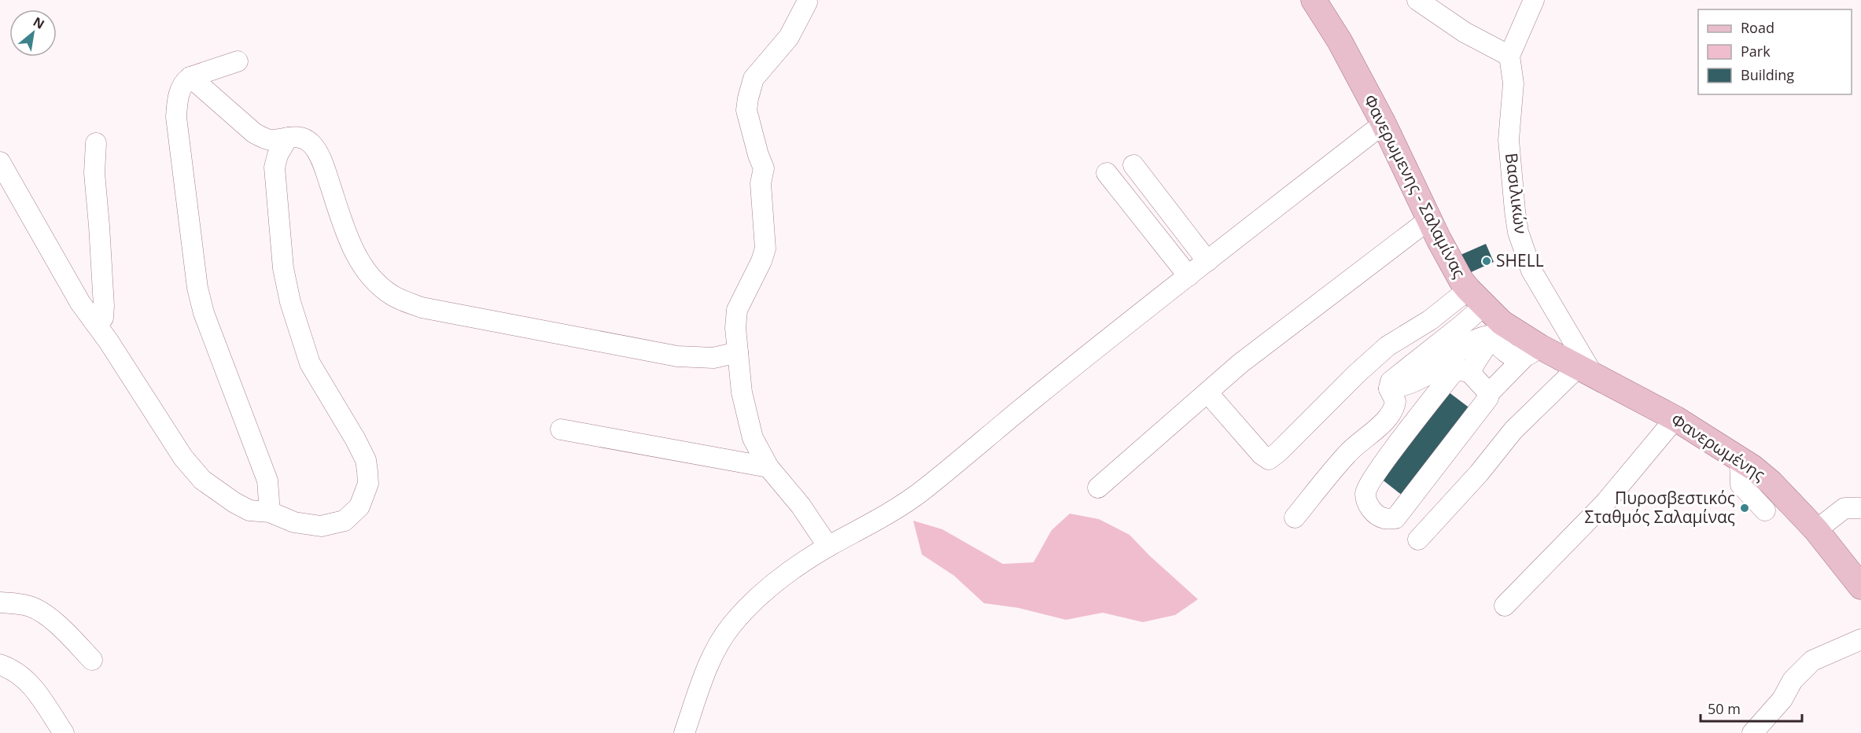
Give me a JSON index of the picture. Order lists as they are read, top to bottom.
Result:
{
  "streets": {
    "main road": ["Φανερωμενης - Σαλαμίνας", "Φανερωμένης"],
    "street": ["Βασιλικών"]
  },
  "crossings": [
    ["Φανερωμενης - Σαλαμίνας", "Βασιλικών"],
    ["Φανερωμενης - Σαλαμίνας", "Φανερωμένης"],
    ["Βασιλικών", "Φανερωμένης"]
  ],
  "places": ["SHELL", "Πυροσβεστικός Σταθμός Σαλαμίνας"],
  "legend": ["Road", "Park", "Building"],
  "scale_bar": "50 m",
  "north": "top right"
}
